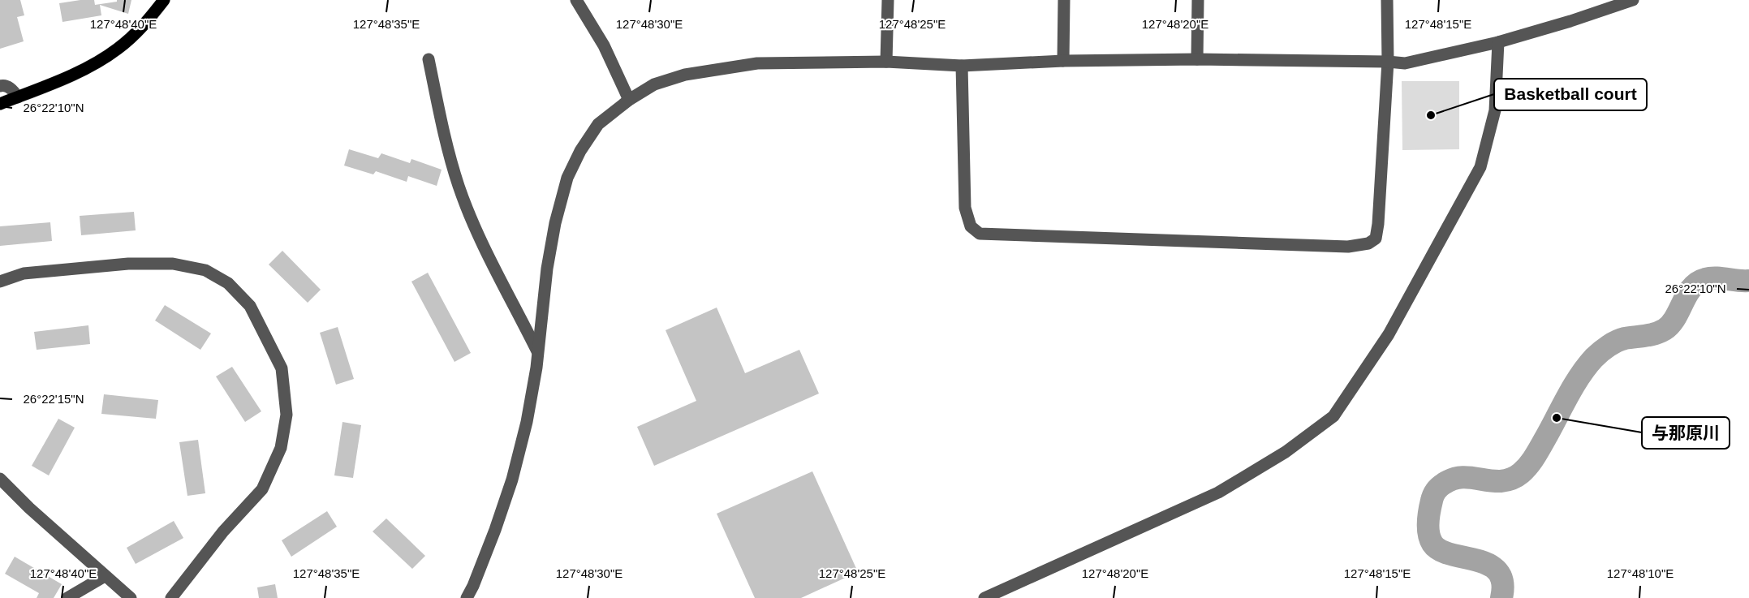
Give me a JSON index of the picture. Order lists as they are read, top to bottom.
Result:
{
  "places": ["Basketball court", "与那原川"],
  "coordinates": [
    "127°48'40\"E",
    "127°48'35\"E",
    "127°48'30\"E",
    "127°48'25\"E",
    "127°48'20\"E",
    "127°48'15\"E",
    "26°22'10\"N",
    "26°22'15\"N",
    "127°48'10\"E"
  ]
}
